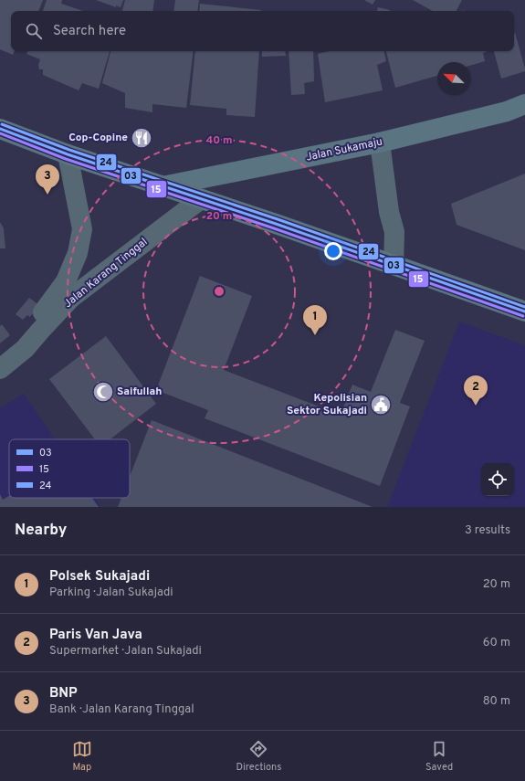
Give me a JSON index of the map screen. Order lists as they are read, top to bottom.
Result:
{
  "streets": {
    "main road": ["Jalan Sukamaju"],
    "street": ["Jalan Karang Tinggal"]
  },
  "places": {
    "restaurant": ["Cop-Copine"],
    "mosque": ["Saifullah"],
    "public building": ["Kepolisian Sektor Sukajadi"]
  },
  "lines": ["transit line 24", "transit line 03", "transit line 15"],
  "legend": ["03", "15", "24"],
  "north": "top left",
  "page": {
    "search": "Search here",
    "pins": ["3", "1", "2"],
    "heading": ["Nearby", "3 results"],
    "list": [
      {
        "mark": "1",
        "name": "Polsek Sukajadi",
        "note": "Parking · Jalan Sukajadi",
        "value": "20 m"
      },
      {
        "mark": "2",
        "name": "Paris Van Java",
        "note": "Supermarket · Jalan Sukajadi",
        "value": "60 m"
      },
      {
        "mark": "3",
        "name": "BNP",
        "note": "Bank · Jalan Karang Tinggal",
        "value": "80 m"
      }
    ],
    "nav": ["Map", "Directions", "Saved"]
  },
  "rings": ["40 m", "20 m"]
}
